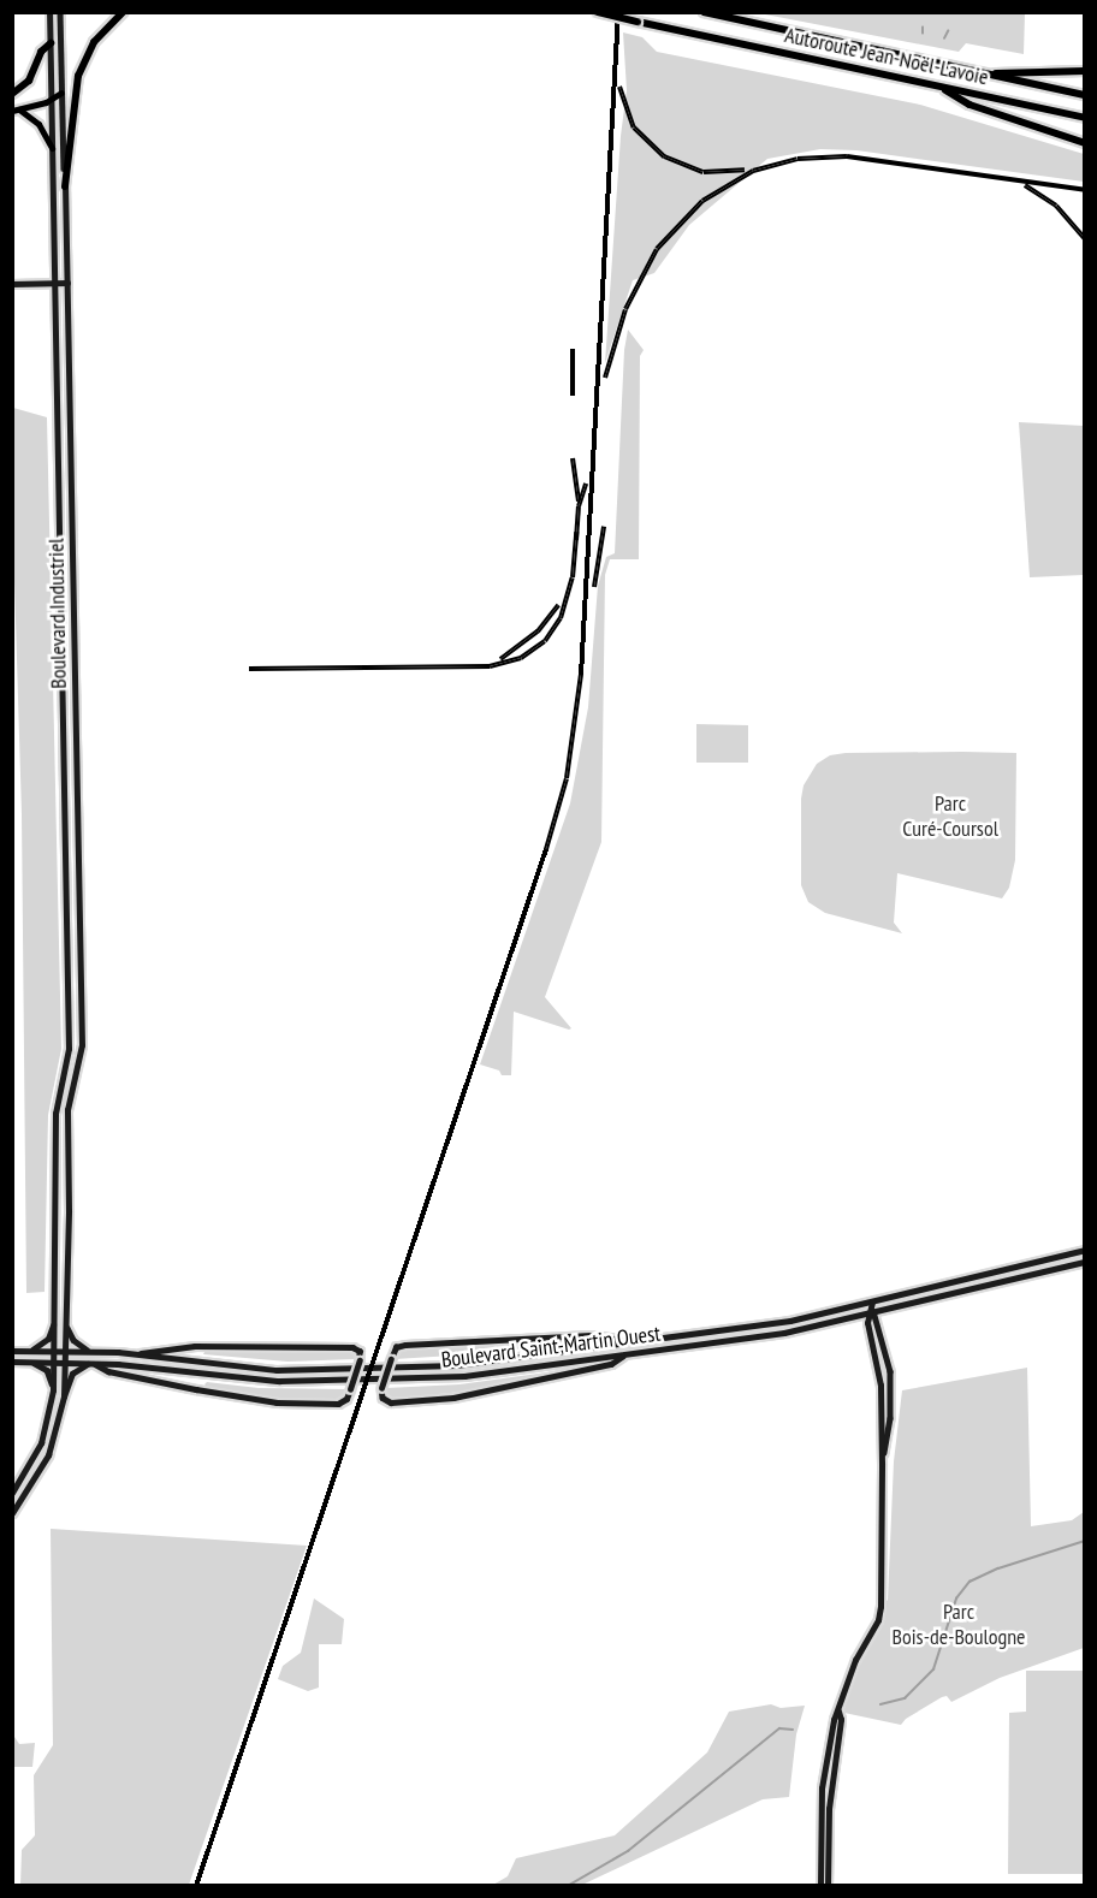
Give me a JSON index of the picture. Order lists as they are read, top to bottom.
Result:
{
  "streets": {
    "highway": ["Autoroute Jean-Noël-Lavoie"],
    "street": ["Boulevard Industriel", "Boulevard Saint-Martin Ouest"]
  },
  "crossings": [
    ["Boulevard Industriel", "Boulevard Saint-Martin Ouest"]
  ],
  "parks": ["Parc Curé-Coursol", "Parc Bois-de-Boulogne"]
}
